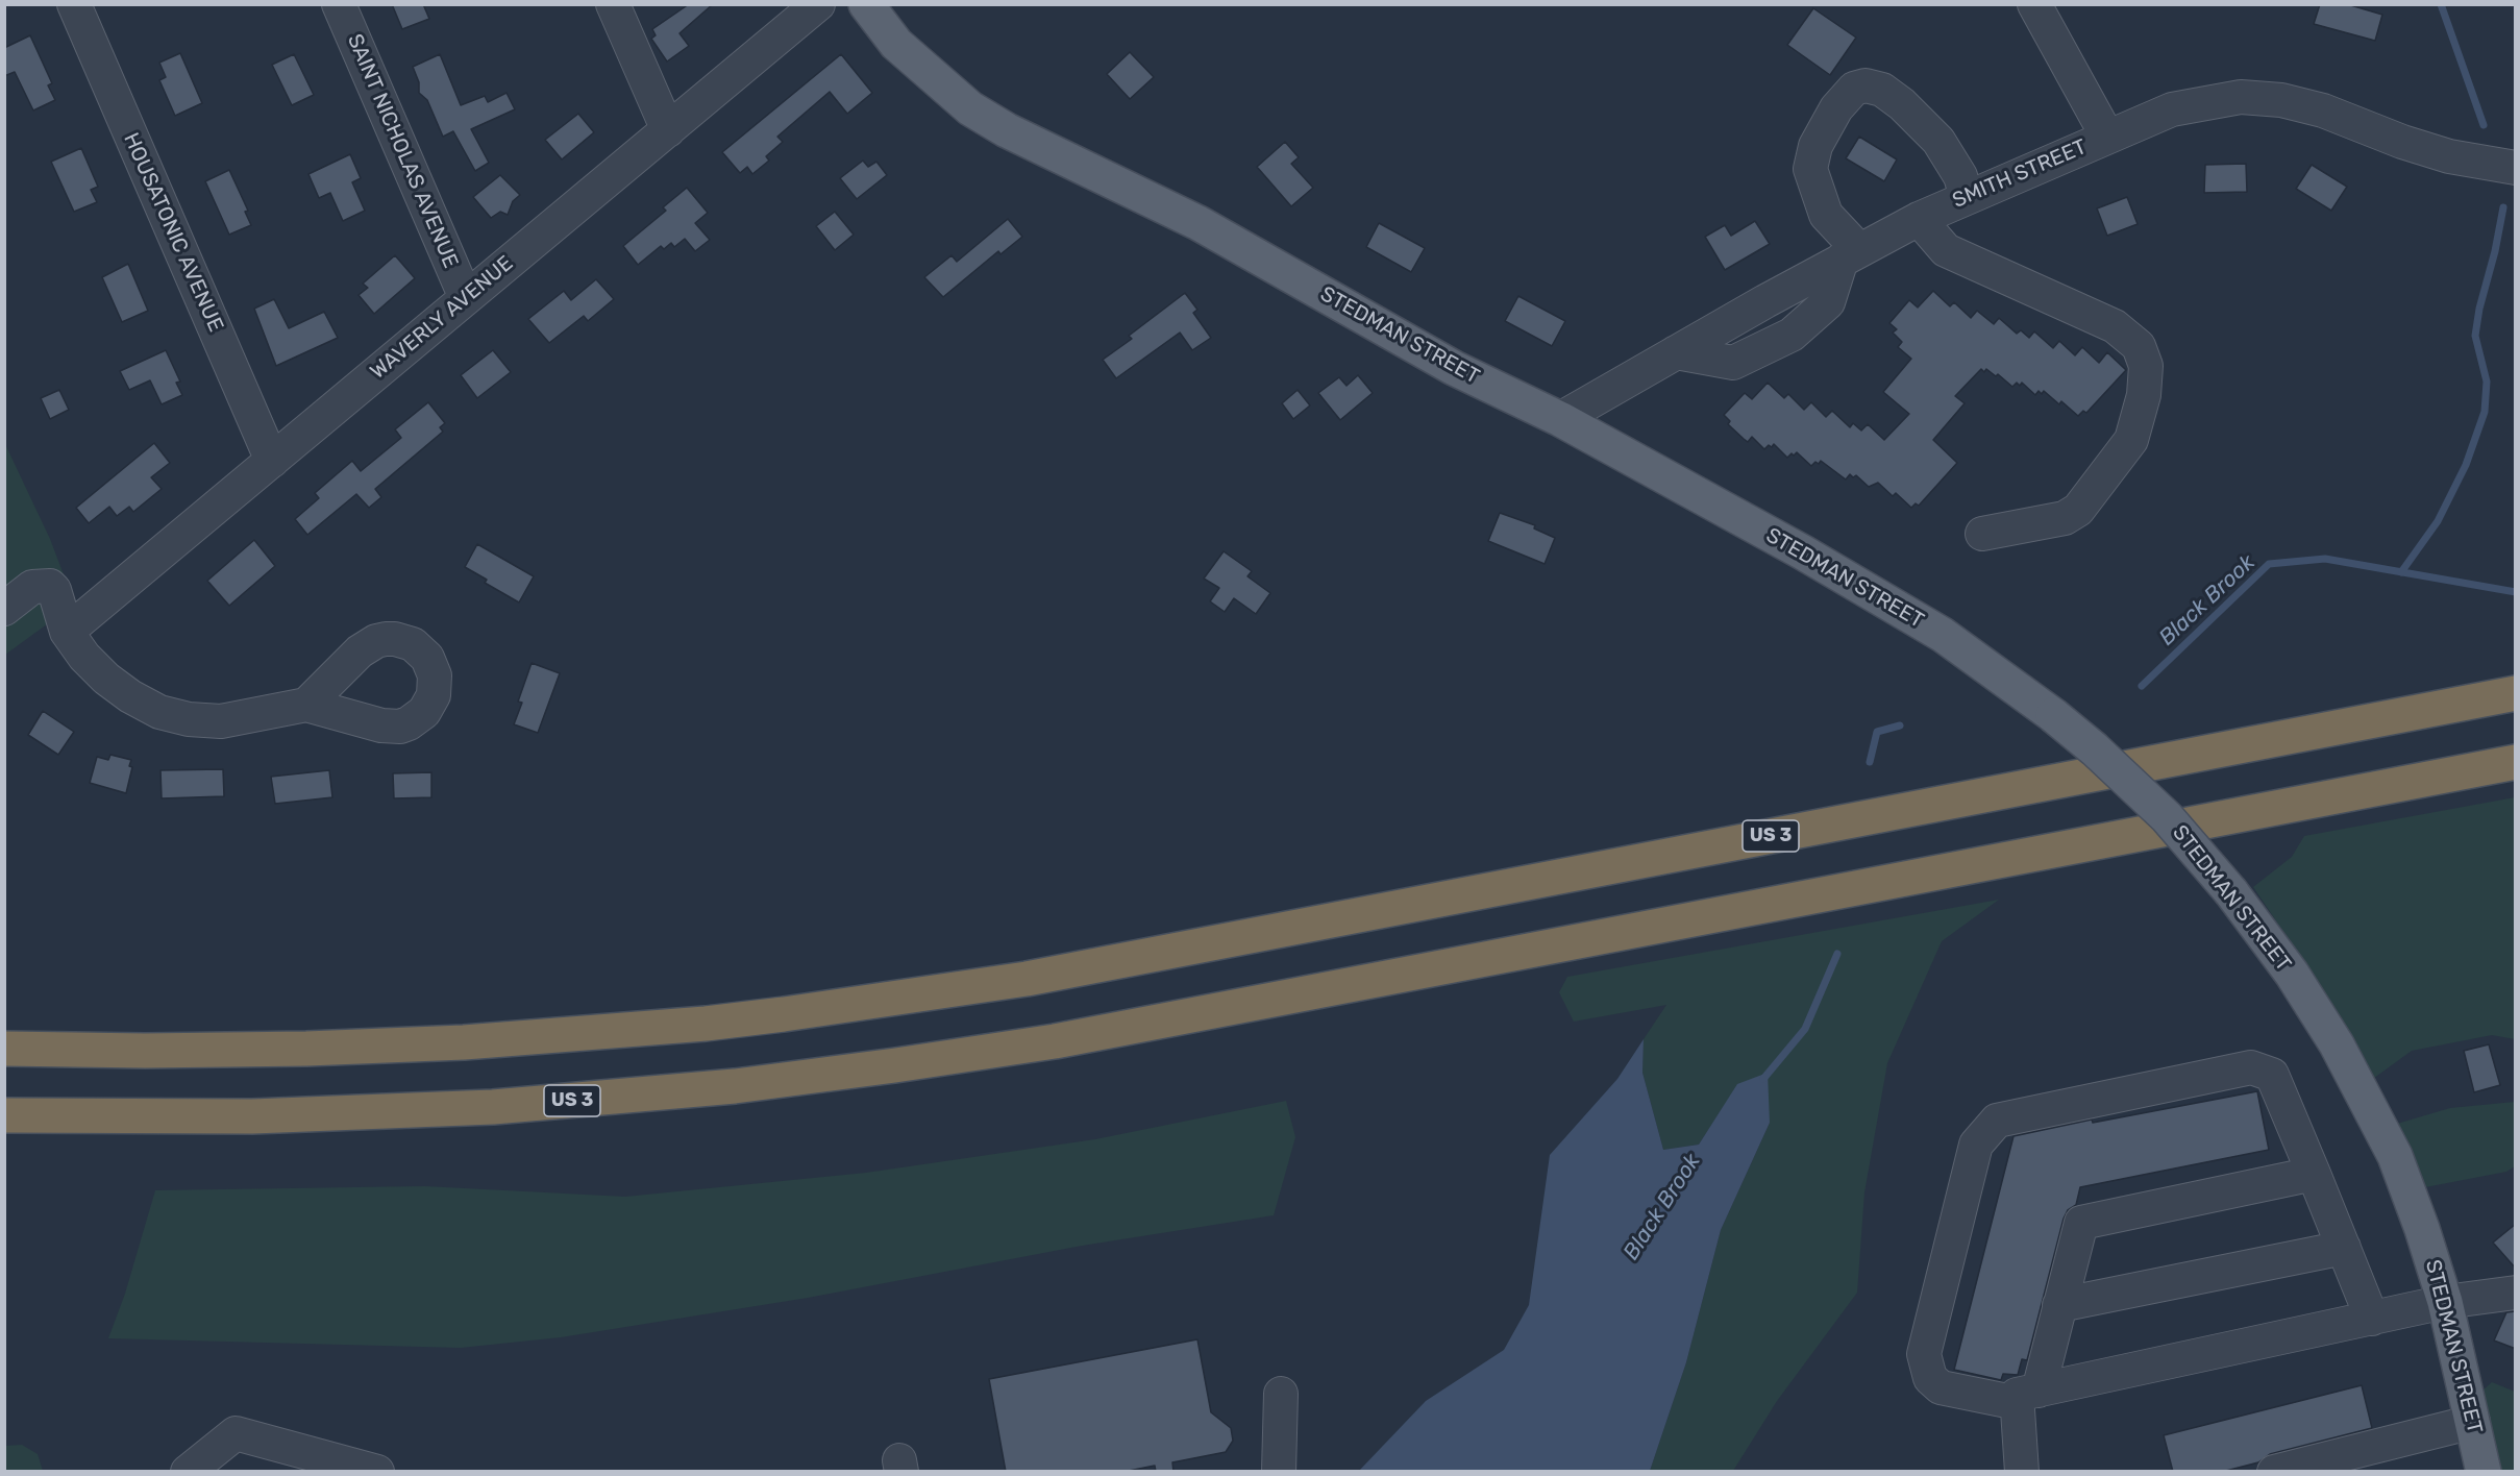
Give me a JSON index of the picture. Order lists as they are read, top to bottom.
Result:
{
  "streets": {
    "highway": ["US 3"],
    "main road": ["STEDMAN STREET"],
    "street": [
      "SAINT NICHOLAS AVENUE",
      "SMITH STREET",
      "HOUSATONIC AVENUE",
      "WAVERLY AVENUE"
    ]
  },
  "crossings": [
    ["SAINT NICHOLAS AVENUE", "WAVERLY AVENUE"],
    ["SMITH STREET", "STEDMAN STREET"],
    ["HOUSATONIC AVENUE", "WAVERLY AVENUE"]
  ],
  "water": ["Black Brook"]
}
